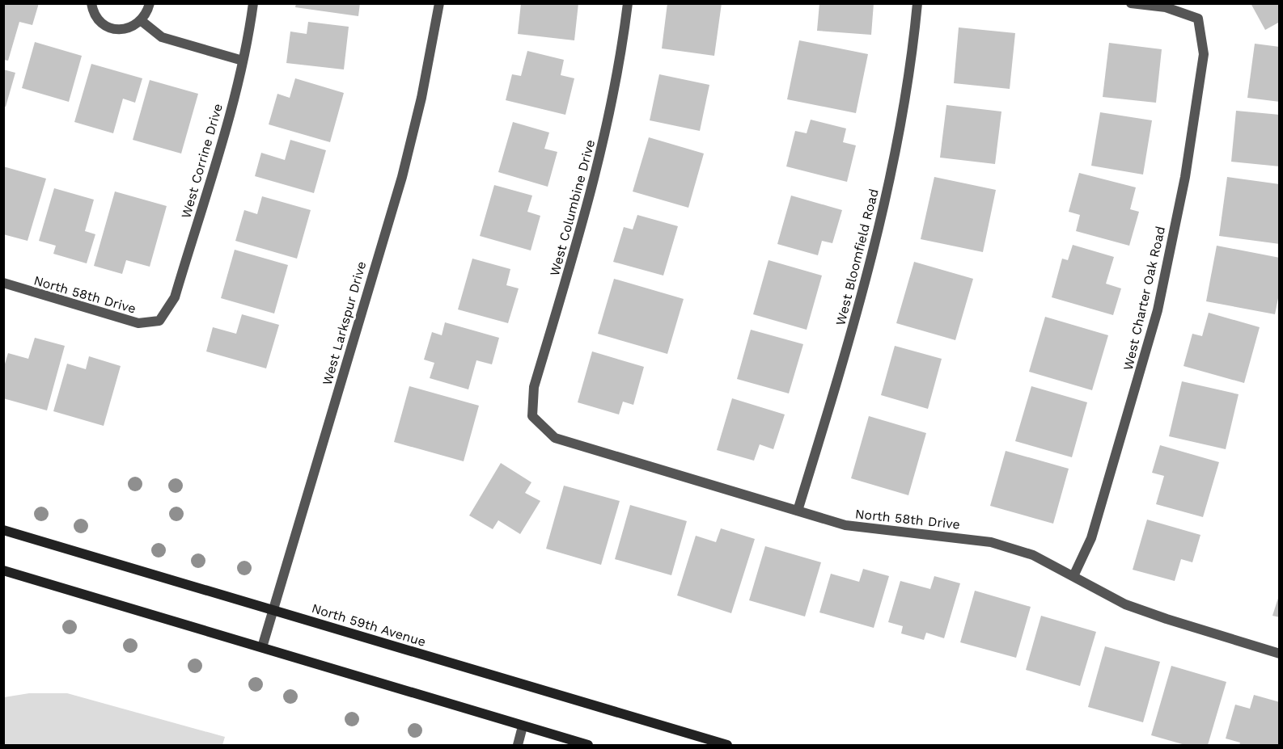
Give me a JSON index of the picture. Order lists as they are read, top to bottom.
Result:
{
  "streets": {
    "main road": ["North 59th Avenue"],
    "street": [
      "West Corrine Drive",
      "West Columbine Drive",
      "West Bloomfield Road",
      "North 58th Drive",
      "West Charter Oak Road",
      "West Larkspur Drive"
    ]
  },
  "crossings": [
    ["West Corrine Drive", "North 58th Drive"],
    ["West Columbine Drive", "North 58th Drive"],
    ["West Bloomfield Road", "North 58th Drive"],
    ["North 58th Drive", "West Charter Oak Road"],
    ["West Larkspur Drive", "North 59th Avenue"]
  ]
}
